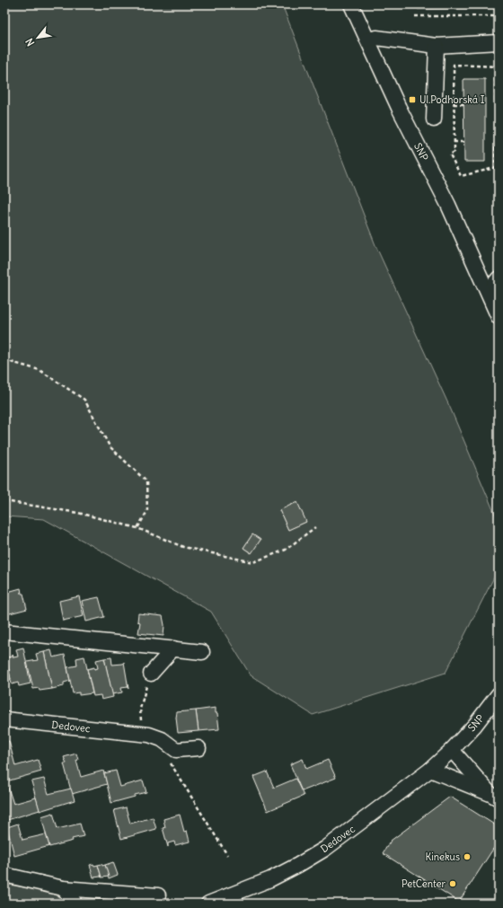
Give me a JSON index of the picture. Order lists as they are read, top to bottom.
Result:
{
  "streets": {
    "street": ["SNP", "Dedovec"]
  },
  "crossings": [
    ["SNP", "Dedovec"]
  ],
  "places": {
    "transit": ["Ul.Podhorská I"],
    "other": ["Kinekus", "PetCenter"]
  },
  "north": "bottom left"
}
